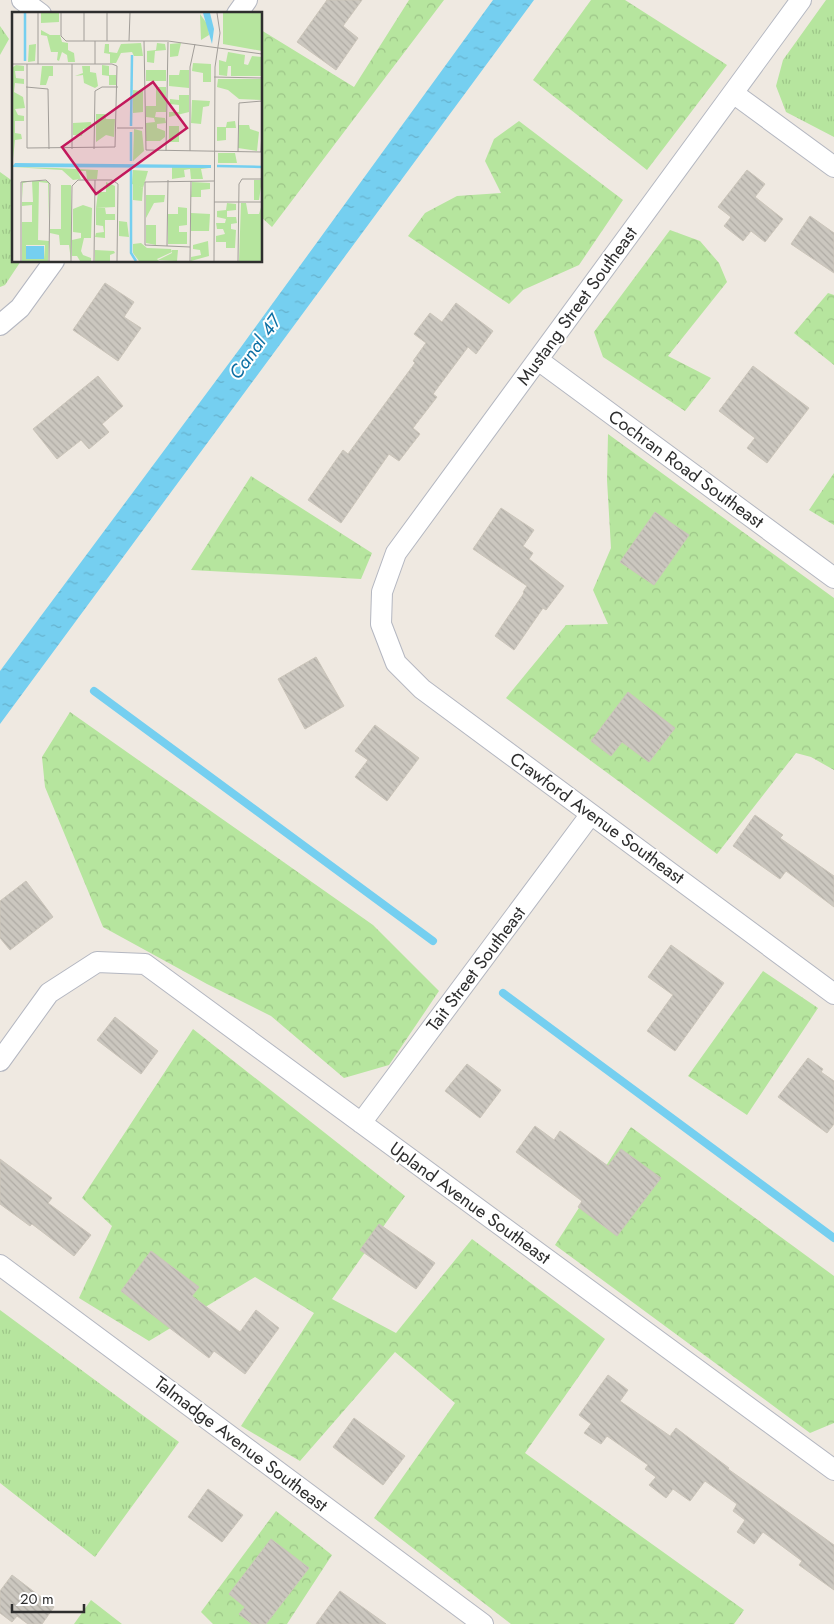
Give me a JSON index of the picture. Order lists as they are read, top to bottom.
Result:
{
  "streets": {
    "street": [
      "Mustang Street Southeast",
      "Cochran Road Southeast",
      "Crawford Avenue Southeast",
      "Tait Street Southeast",
      "Upland Avenue Southeast",
      "Talmadge Avenue Southeast"
    ]
  },
  "crossings": [
    ["Mustang Street Southeast", "Cochran Road Southeast"],
    ["Mustang Street Southeast", "Crawford Avenue Southeast"],
    ["Crawford Avenue Southeast", "Tait Street Southeast"],
    ["Tait Street Southeast", "Upland Avenue Southeast"]
  ],
  "water": ["Canal 47"],
  "scale_bar": "20 m"
}
